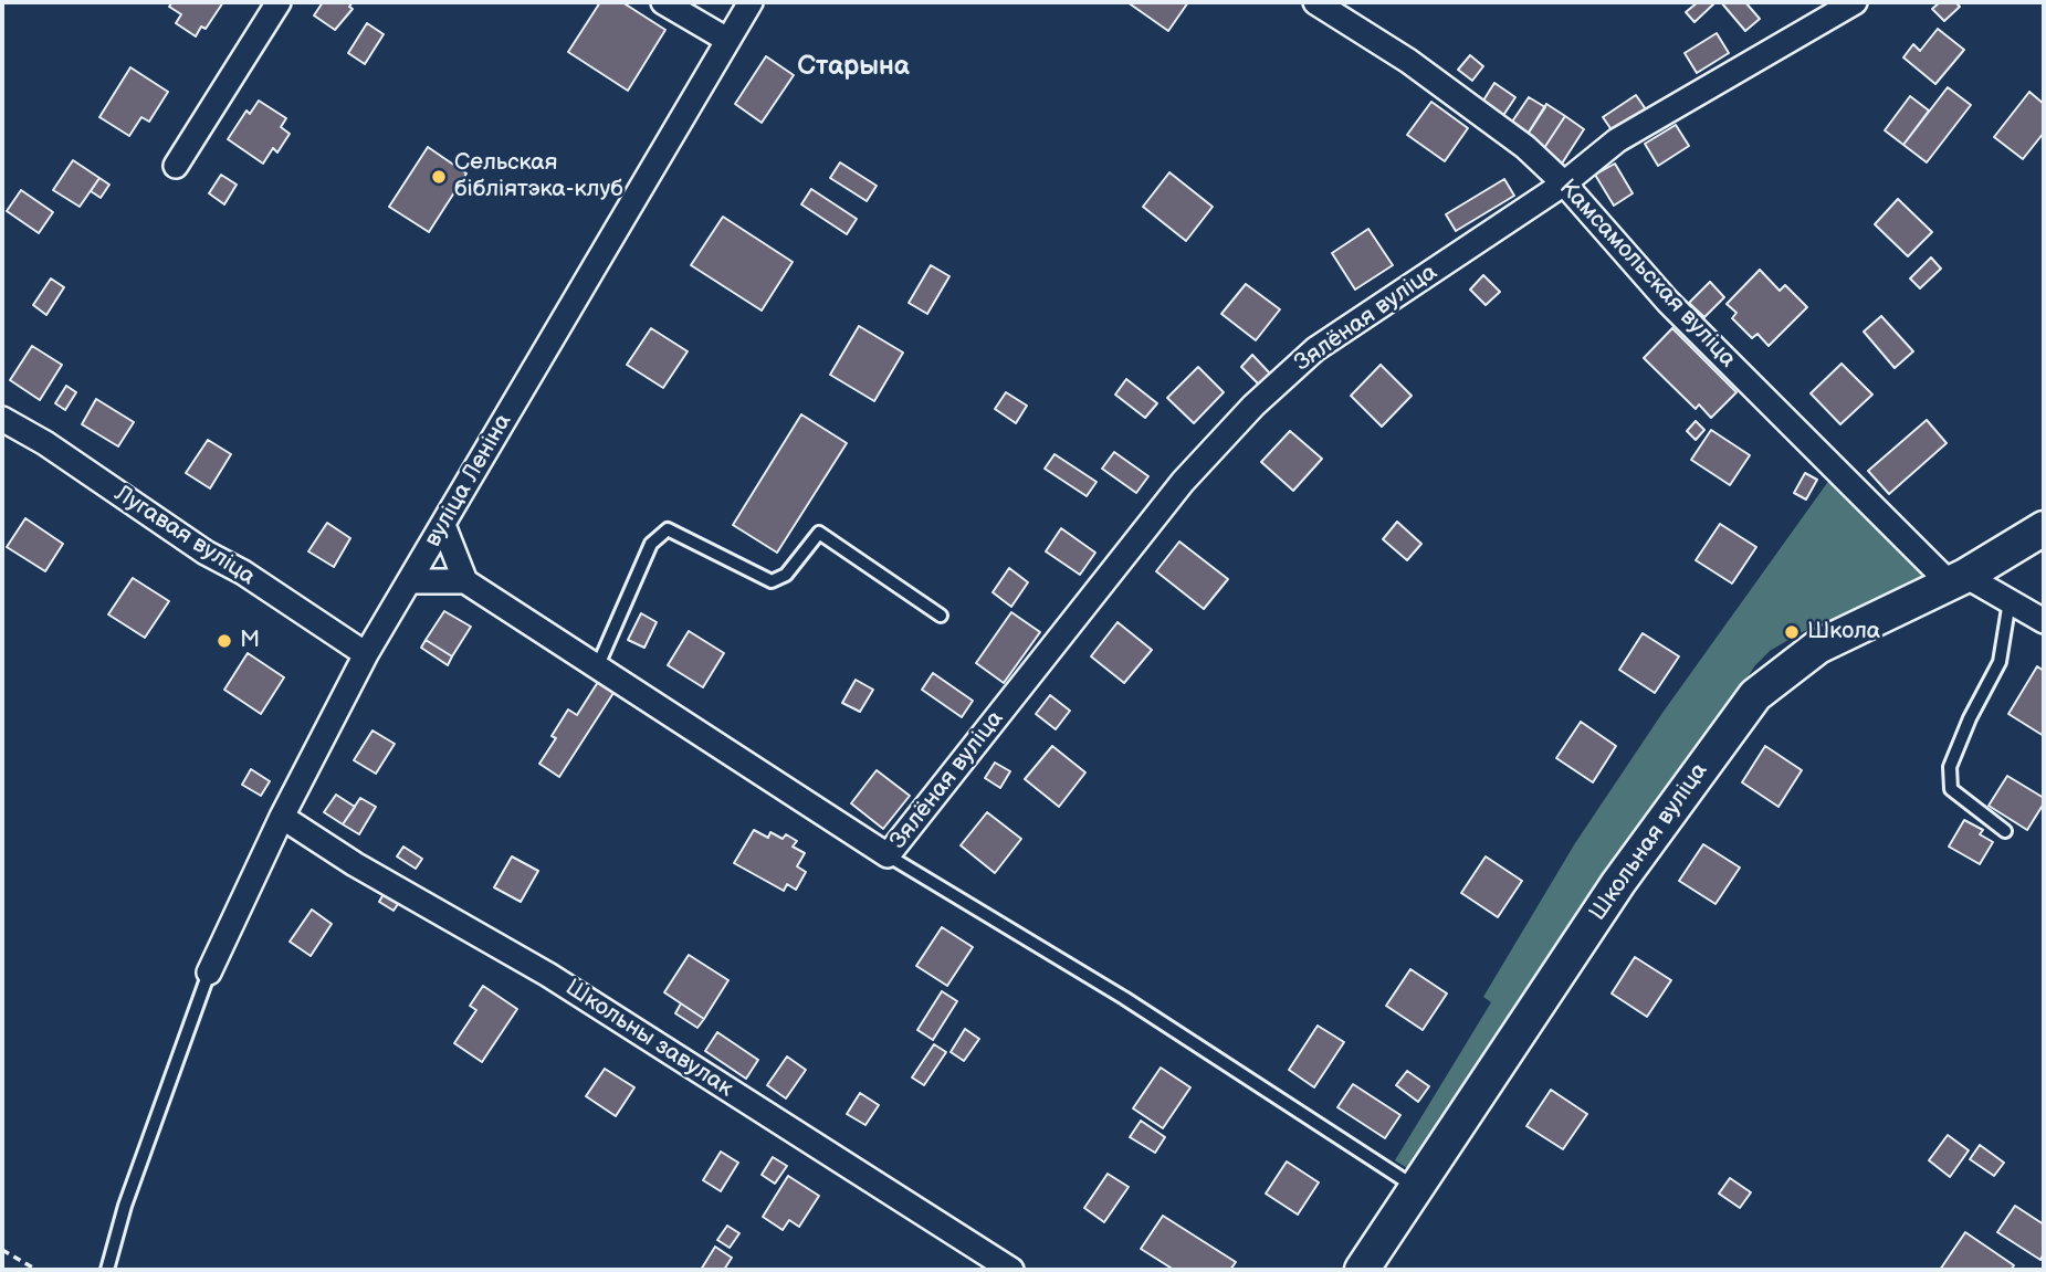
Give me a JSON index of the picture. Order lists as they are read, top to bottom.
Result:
{
  "streets": {
    "main road": ["Школьная вуліца"],
    "street": [
      "Камсамольская вуліца",
      "Зялёная вуліца",
      "вуліца Леніна",
      "Лугавая вуліца",
      "Школьны завулак"
    ]
  },
  "crossings": [
    ["Камсамольская вуліца", "Зялёная вуліца"],
    ["Камсамольская вуліца", "Школьная вуліца"],
    ["вуліца Леніна", "Лугавая вуліца"],
    ["вуліца Леніна", "Школьны завулак"]
  ],
  "districts": ["Старына"],
  "places": ["Сельская бібліятэка-клуб", "Школа", "M"]
}
